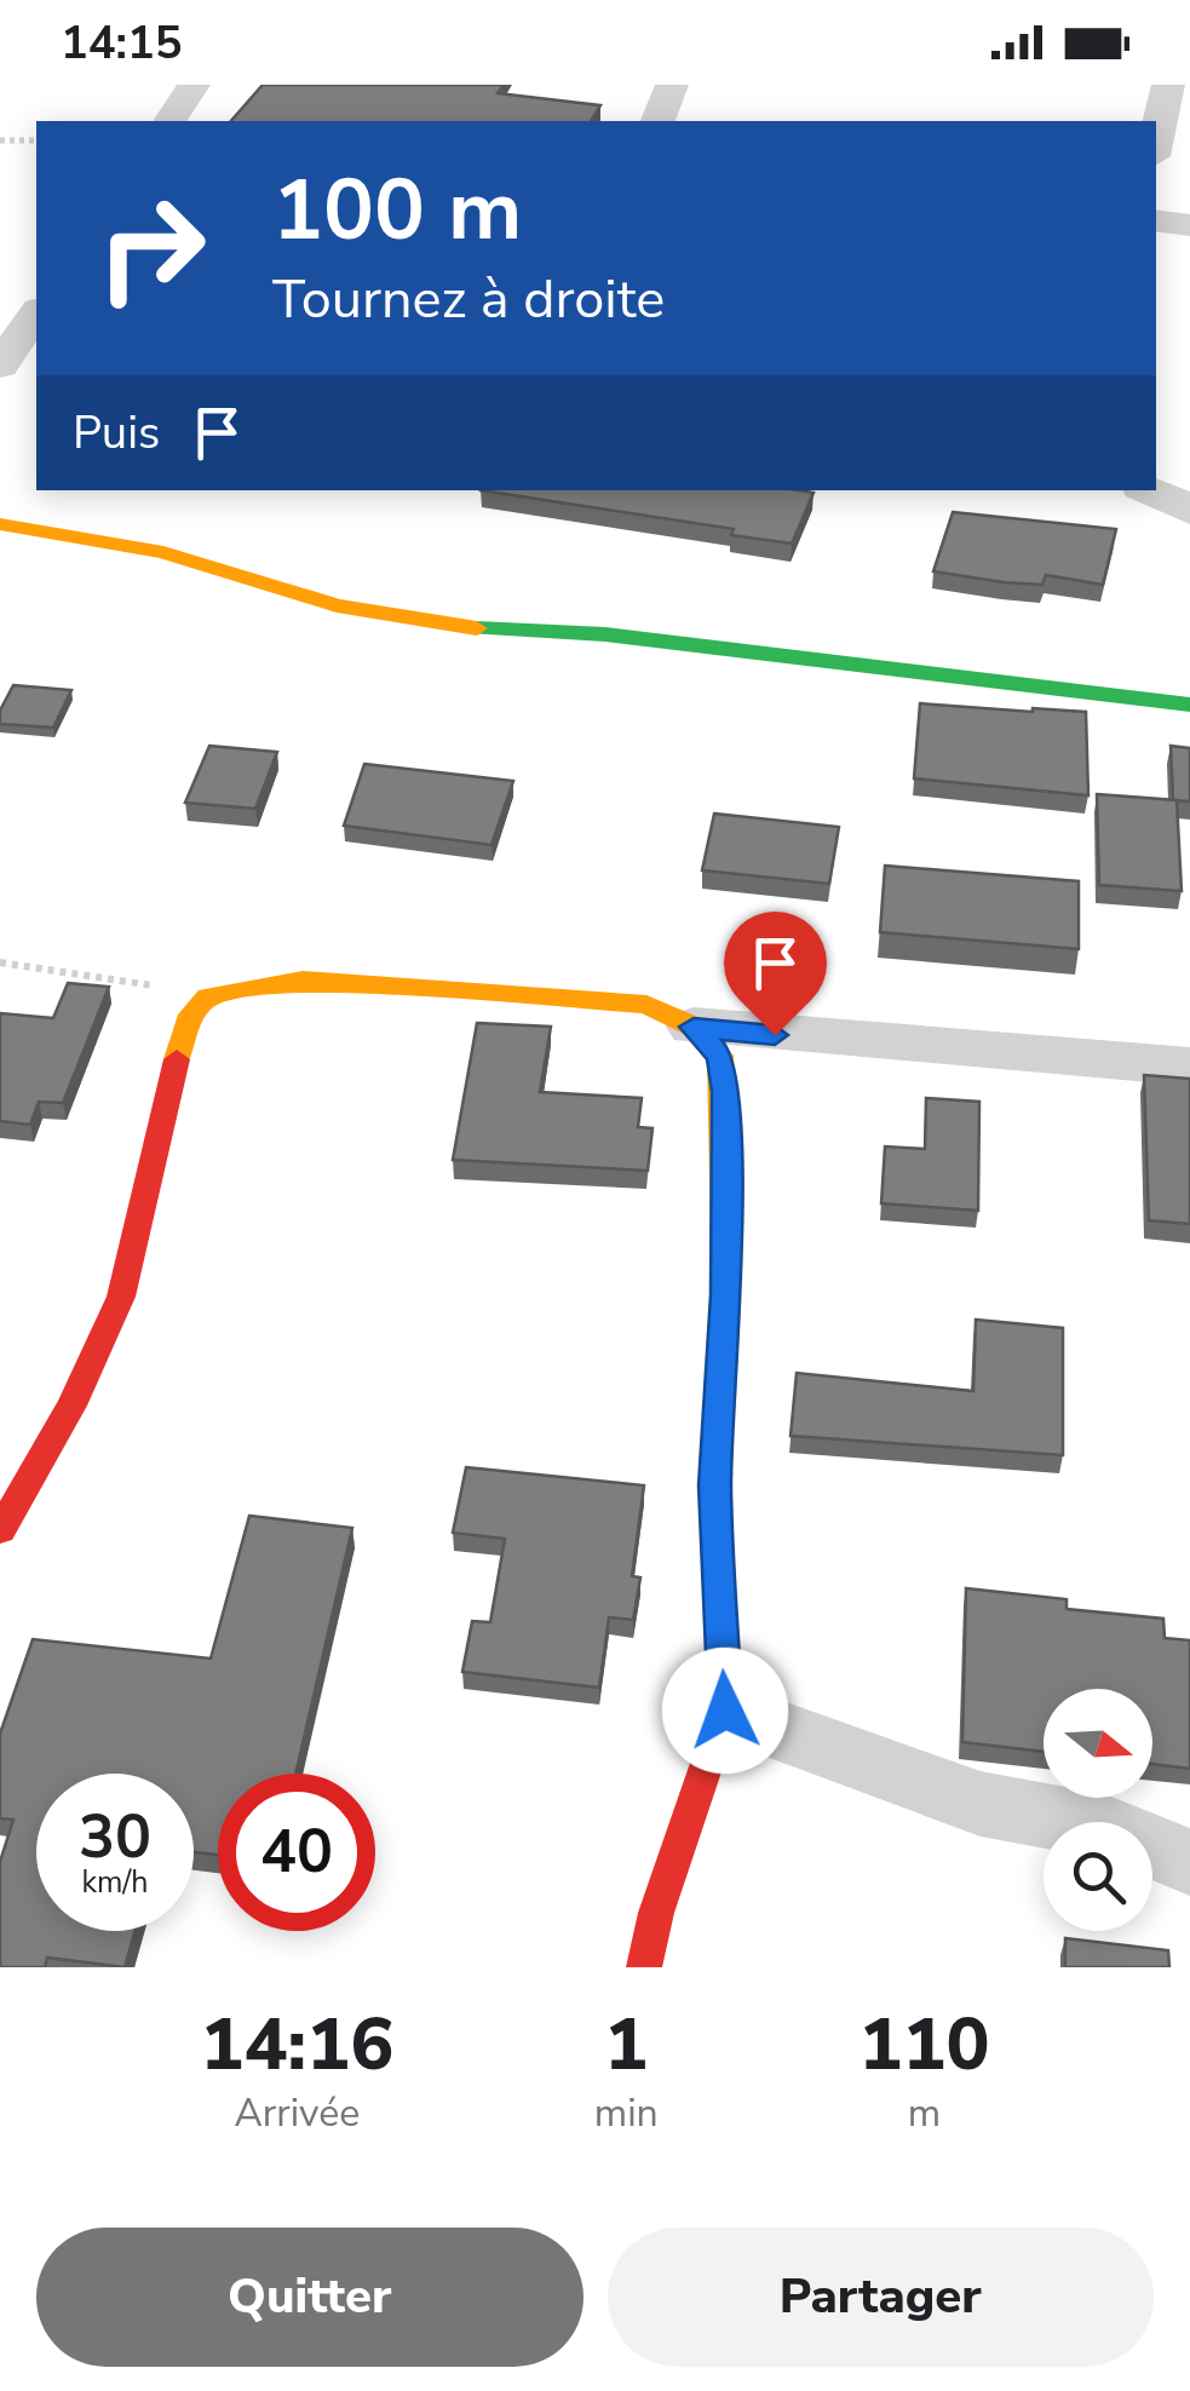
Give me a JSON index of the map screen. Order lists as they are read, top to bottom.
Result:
{
  "north": "right",
  "page": {
    "status": "14:15",
    "turn": ["100 m", "Tournez à droite"],
    "then": "Puis",
    "speed": "30 km/h",
    "limit": "40",
    "eta": [
      "14:16",
      "Arrivée",
      "1",
      "min",
      "110",
      "m"
    ],
    "buttons": ["Quitter", "Partager"]
  }
}
